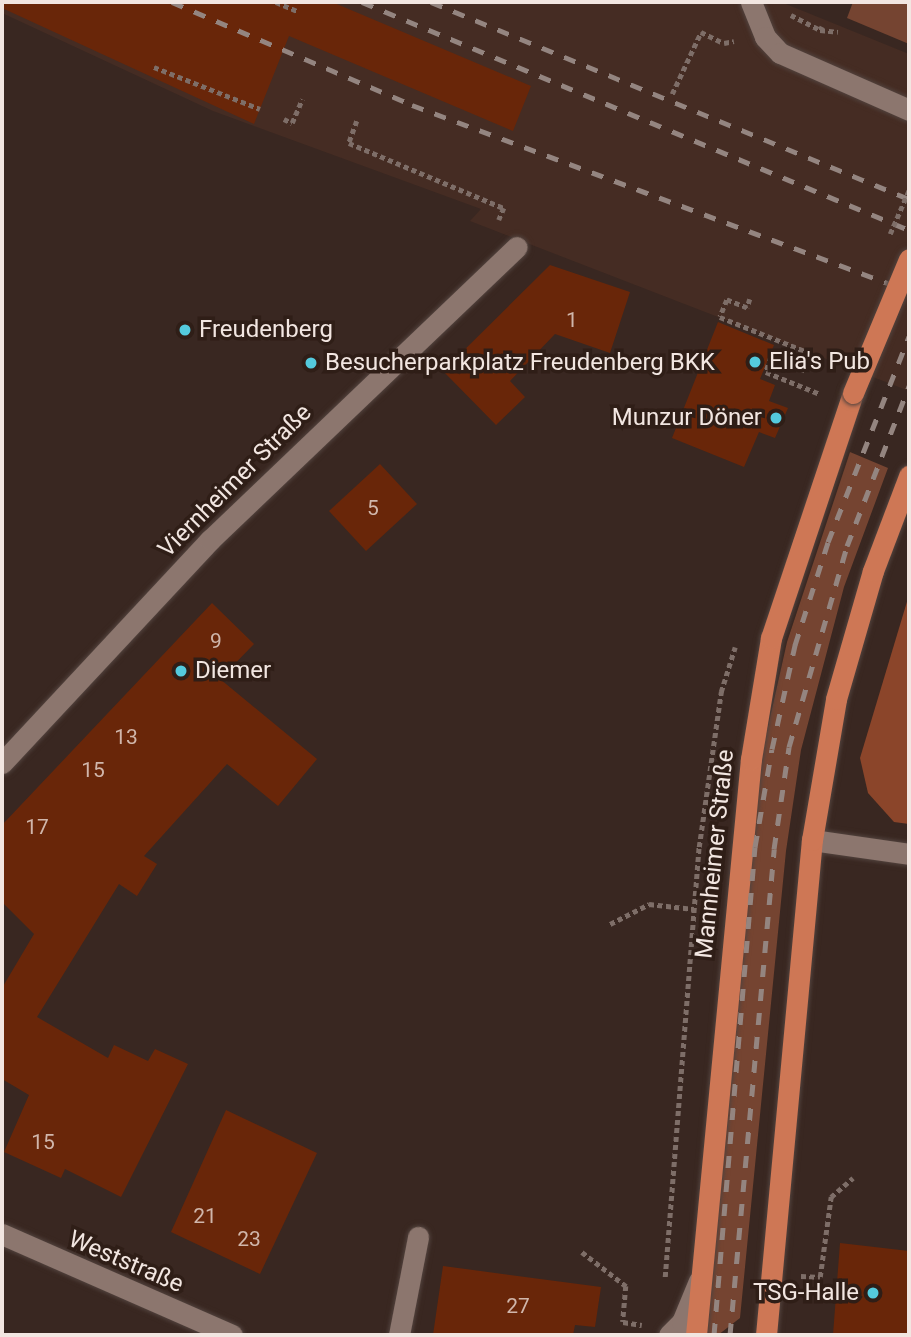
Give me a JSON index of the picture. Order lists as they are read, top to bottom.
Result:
{
  "streets": {
    "main road": ["Mannheimer Straße"],
    "street": ["Viernheimer Straße", "Weststraße"]
  },
  "places": [
    "Freudenberg",
    "Elia's Pub",
    "Besucherparkplatz Freudenberg BKK",
    "Munzur Döner",
    "Diemer",
    "TSG-Halle"
  ],
  "house_numbers": [
    "1",
    "5",
    "9",
    "13",
    "15",
    "17",
    "15",
    "21",
    "23",
    "27"
  ]
}
